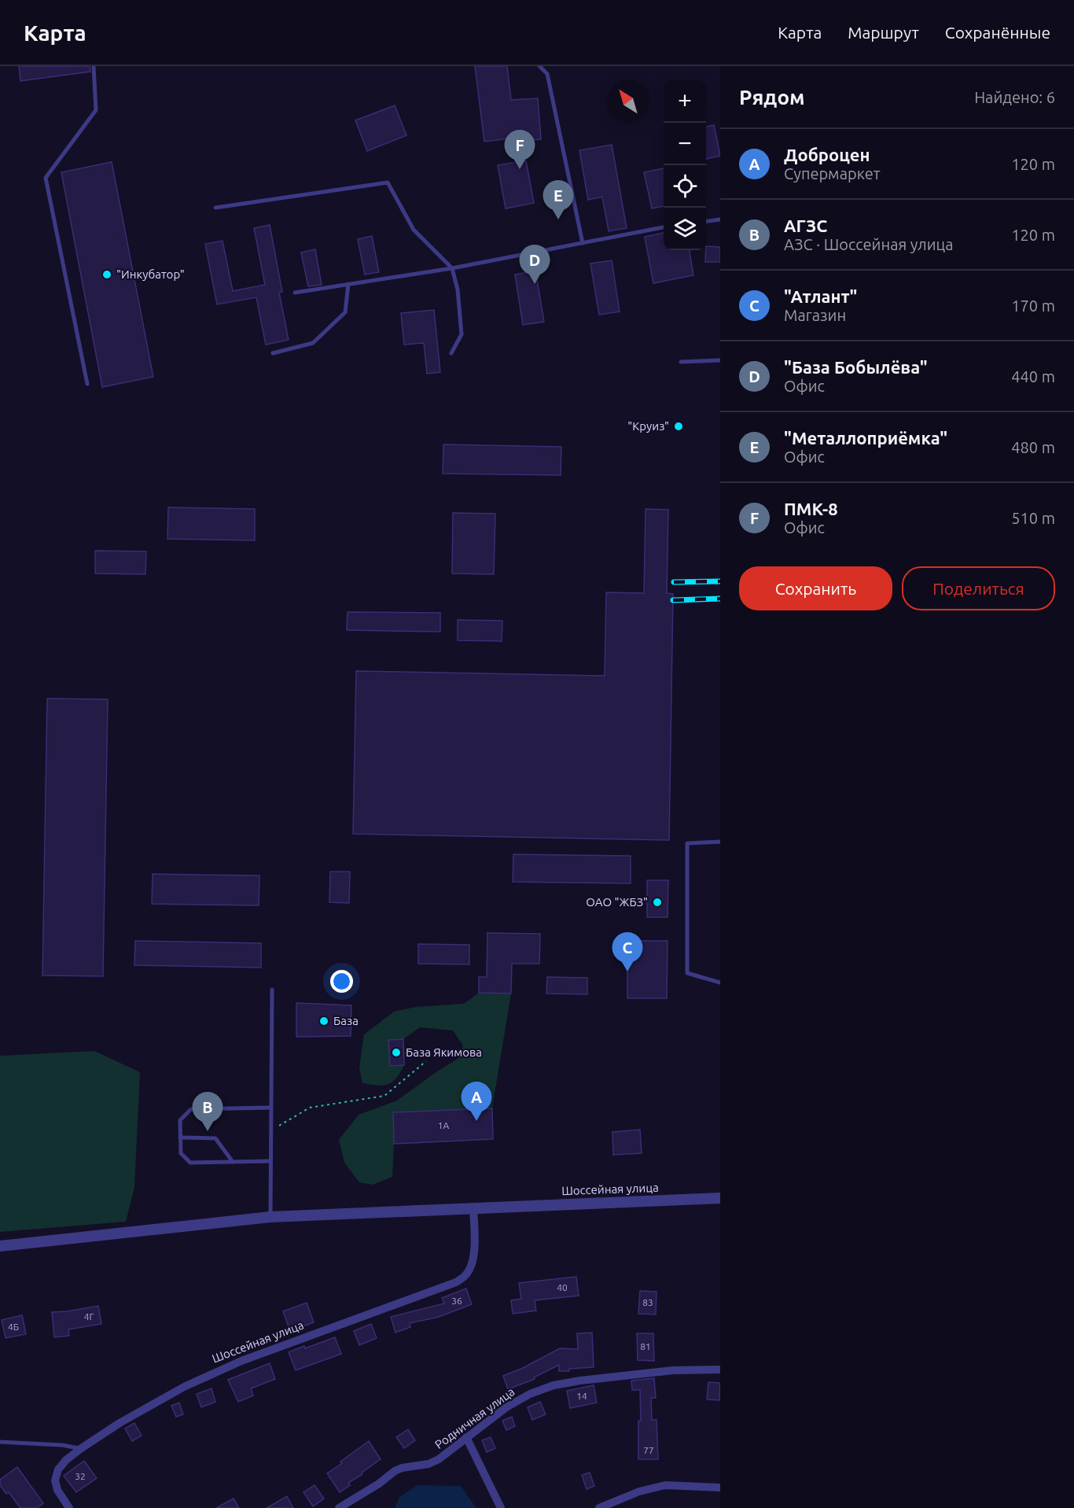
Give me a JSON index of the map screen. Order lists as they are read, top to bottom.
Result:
{
  "streets": {
    "street": ["Шоссейная улица", "Родничная улица"]
  },
  "places": [
    "\"Инкубатор\"",
    "\"Круиз\"",
    "ОАО \"ЖБЗ\"",
    "База",
    "База Якимова"
  ],
  "house_numbers": [
    "1А",
    "40",
    "36",
    "83",
    "4Г",
    "4Б",
    "81",
    "14",
    "77",
    "32"
  ],
  "north": "top left",
  "page": {
    "header": "Карта",
    "nav": ["Карта", "Маршрут", "Сохранённые"],
    "heading": ["Рядом", "Найдено: 6"],
    "map_buttons": ["+", "−"],
    "list": [
      {
        "mark": "A",
        "name": "Доброцен",
        "note": "Супермаркет",
        "value": "120 m"
      },
      {
        "mark": "B",
        "name": "АГЗС",
        "note": "АЗС · Шоссейная улица",
        "value": "120 m"
      },
      {
        "mark": "C",
        "name": "\"Атлант\"",
        "note": "Магазин",
        "value": "170 m"
      },
      {
        "mark": "D",
        "name": "\"База Бобылёва\"",
        "note": "Офис",
        "value": "440 m"
      },
      {
        "mark": "E",
        "name": "\"Металлоприёмка\"",
        "note": "Офис",
        "value": "480 m"
      },
      {
        "mark": "F",
        "name": "ПМК-8",
        "note": "Офис",
        "value": "510 m"
      }
    ],
    "pins": [
      "F",
      "E",
      "D",
      "C",
      "A",
      "B"
    ],
    "buttons": ["Сохранить", "Поделиться"]
  }
}
